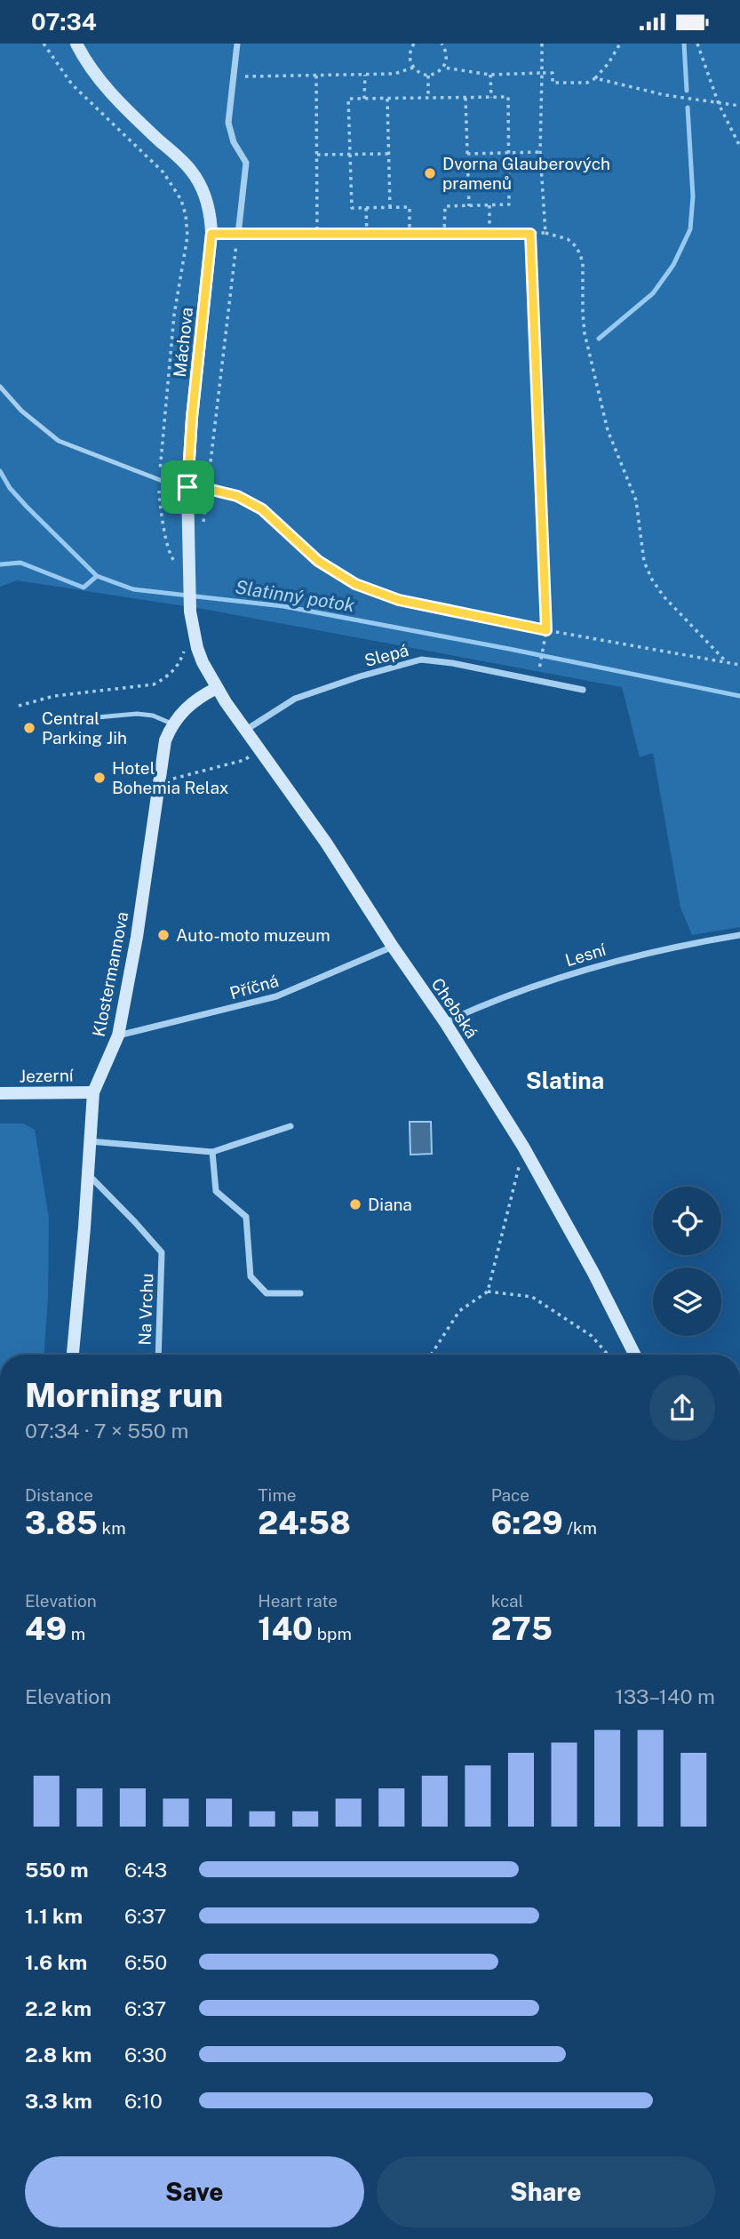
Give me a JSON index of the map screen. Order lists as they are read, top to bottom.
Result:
{
  "streets": {
    "street": [
      "Máchova",
      "Slepá",
      "Lesní",
      "Klostermannova",
      "Příčná",
      "Chebská",
      "Jezerní",
      "Na Vrchu"
    ]
  },
  "crossings": [
    ["Máchova", "Klostermannova"],
    ["Máchova", "Chebská"],
    ["Slepá", "Chebská"],
    ["Lesní", "Chebská"],
    ["Klostermannova", "Příčná"],
    ["Klostermannova", "Chebská"],
    ["Klostermannova", "Jezerní"],
    ["Klostermannova", "Na Vrchu"],
    ["Příčná", "Chebská"]
  ],
  "districts": ["Slatina"],
  "water": ["Slatinný potok"],
  "places": [
    "Dvorna Glauberových pramenů",
    "Central Parking Jih",
    "Hotel Bohemia Relax",
    "Auto-moto muzeum",
    "Diana"
  ],
  "page": {
    "status": "07:34",
    "heading": ["Morning run", "07:34 · 7 × 550 m"],
    "stats": [
      ["Distance", "3.85 km"],
      ["Time", "24:58"],
      ["Pace", "6:29 /km"],
      ["Elevation", "49 m"],
      ["Heart rate", "140 bpm"],
      ["kcal", "275"]
    ],
    "chart": ["Elevation", "133–140 m"],
    "list": [
      {
        "name": "550 m",
        "note": "6:43"
      },
      {
        "name": "1.1 km",
        "note": "6:37"
      },
      {
        "name": "1.6 km",
        "note": "6:50"
      },
      {
        "name": "2.2 km",
        "note": "6:37"
      },
      {
        "name": "2.8 km",
        "note": "6:30"
      },
      {
        "name": "3.3 km",
        "note": "6:10"
      }
    ],
    "buttons": ["Save", "Share"]
  }
}
